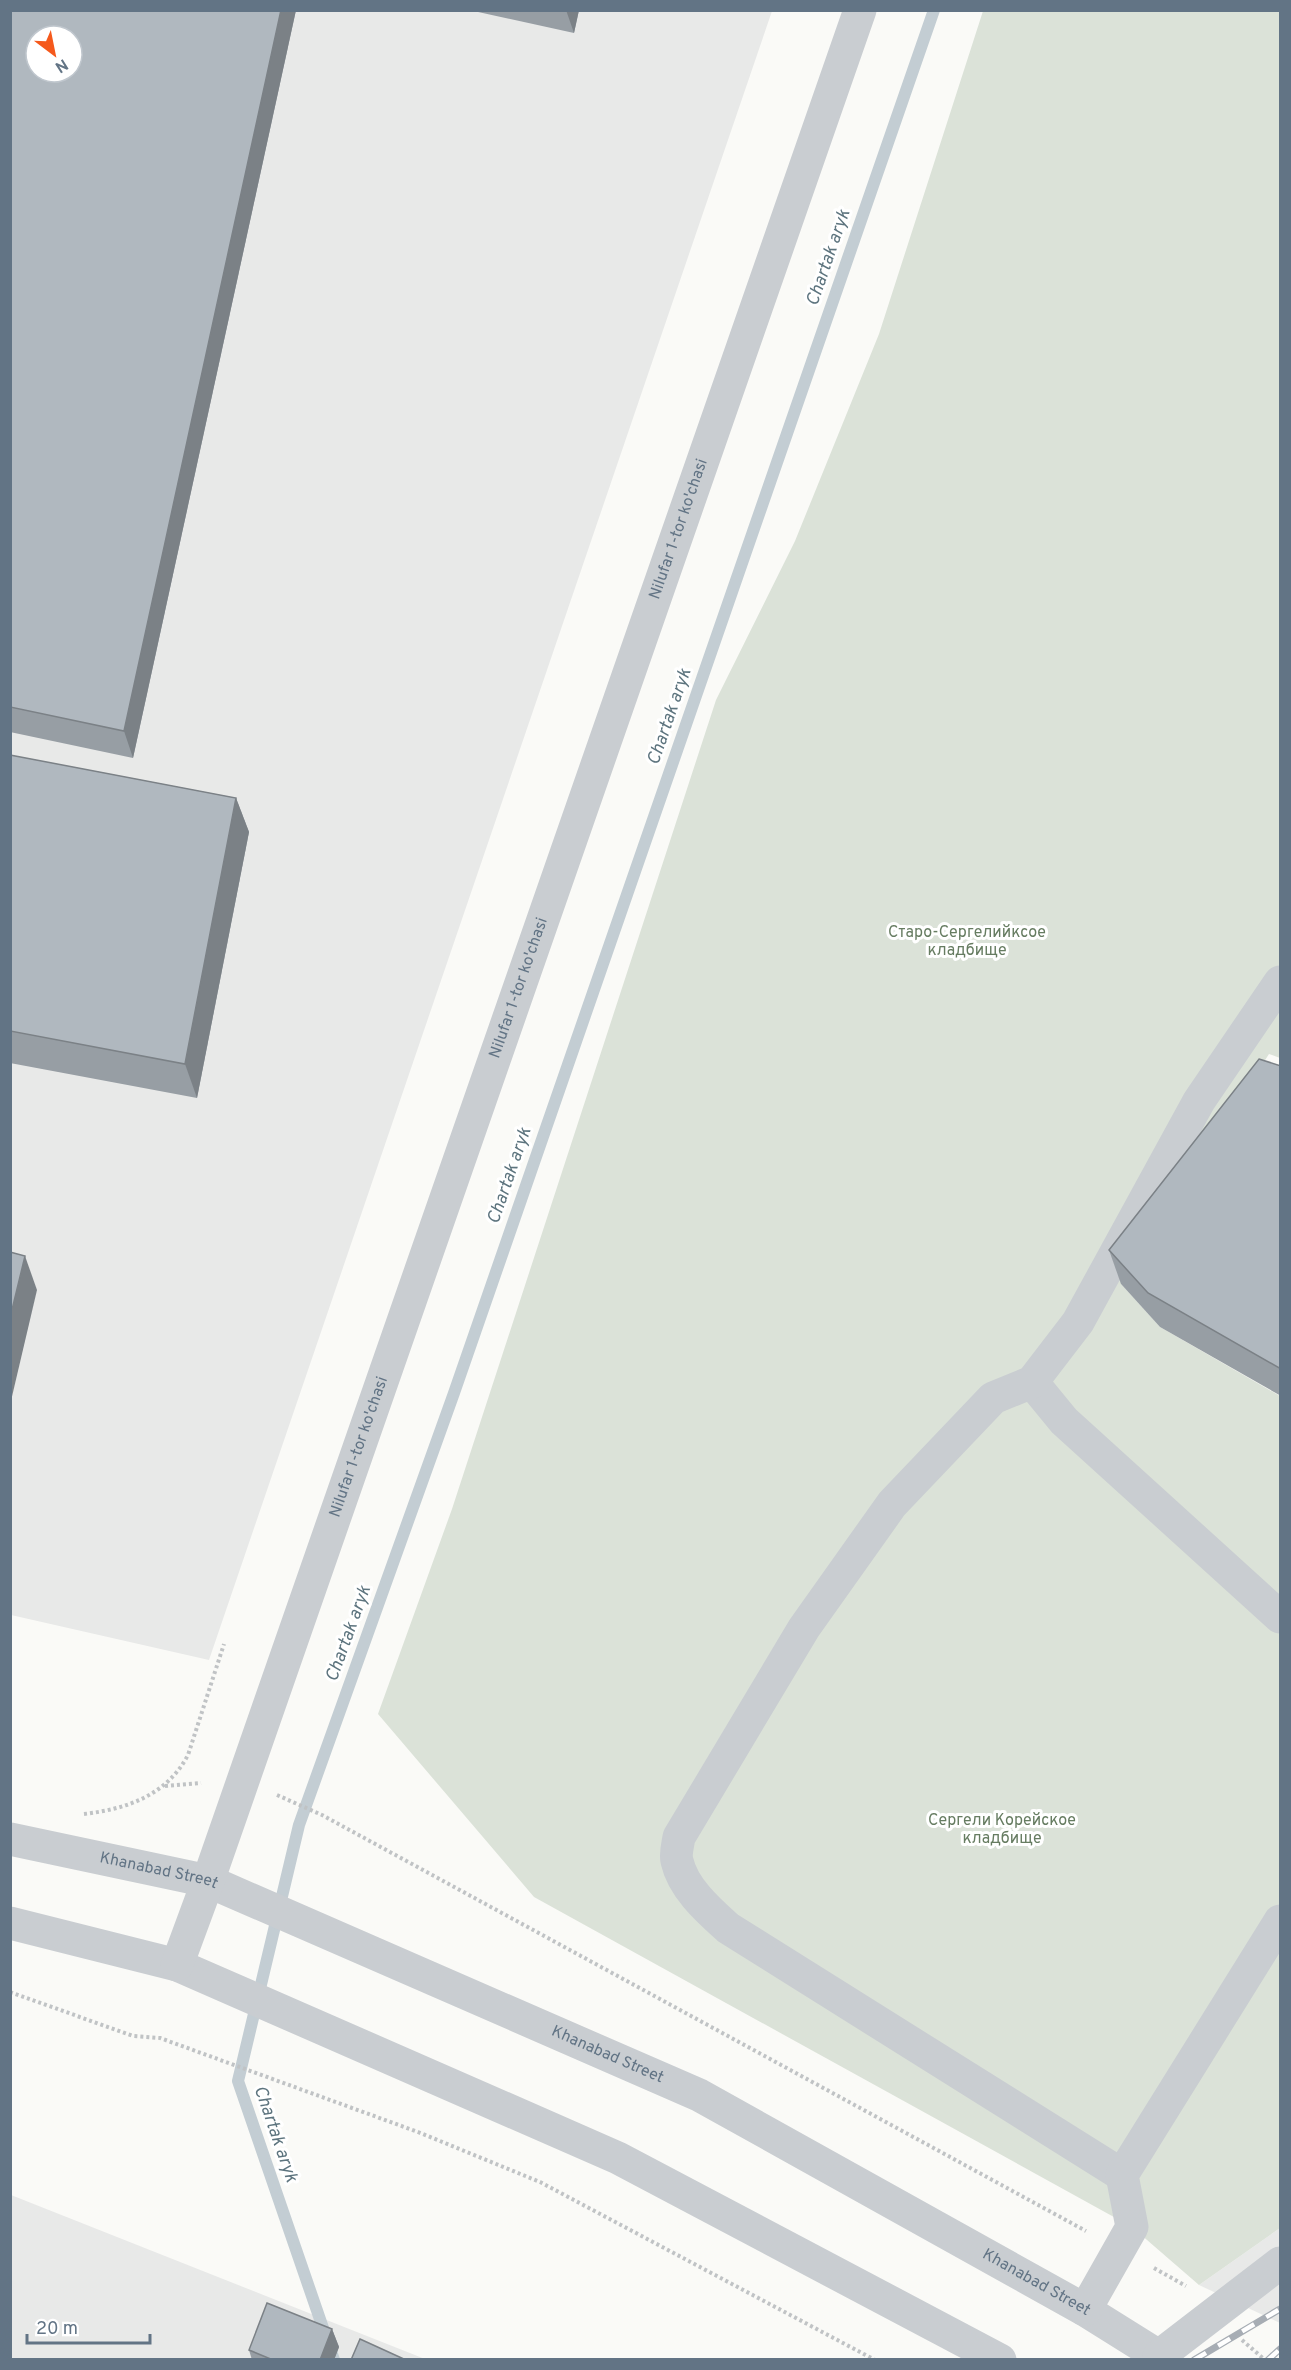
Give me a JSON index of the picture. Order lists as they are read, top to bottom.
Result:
{
  "streets": {
    "street": ["Nilufar 1-tor ko'chasi", "Khanabad Street"]
  },
  "crossings": [
    ["Nilufar 1-tor ko'chasi", "Khanabad Street"]
  ],
  "water": ["Chartak aryk"],
  "parks": ["Старо-Сергелийксое кладбище", "Сергели Корейское кладбище"],
  "scale_bar": "20 m",
  "north": "bottom right"
}
